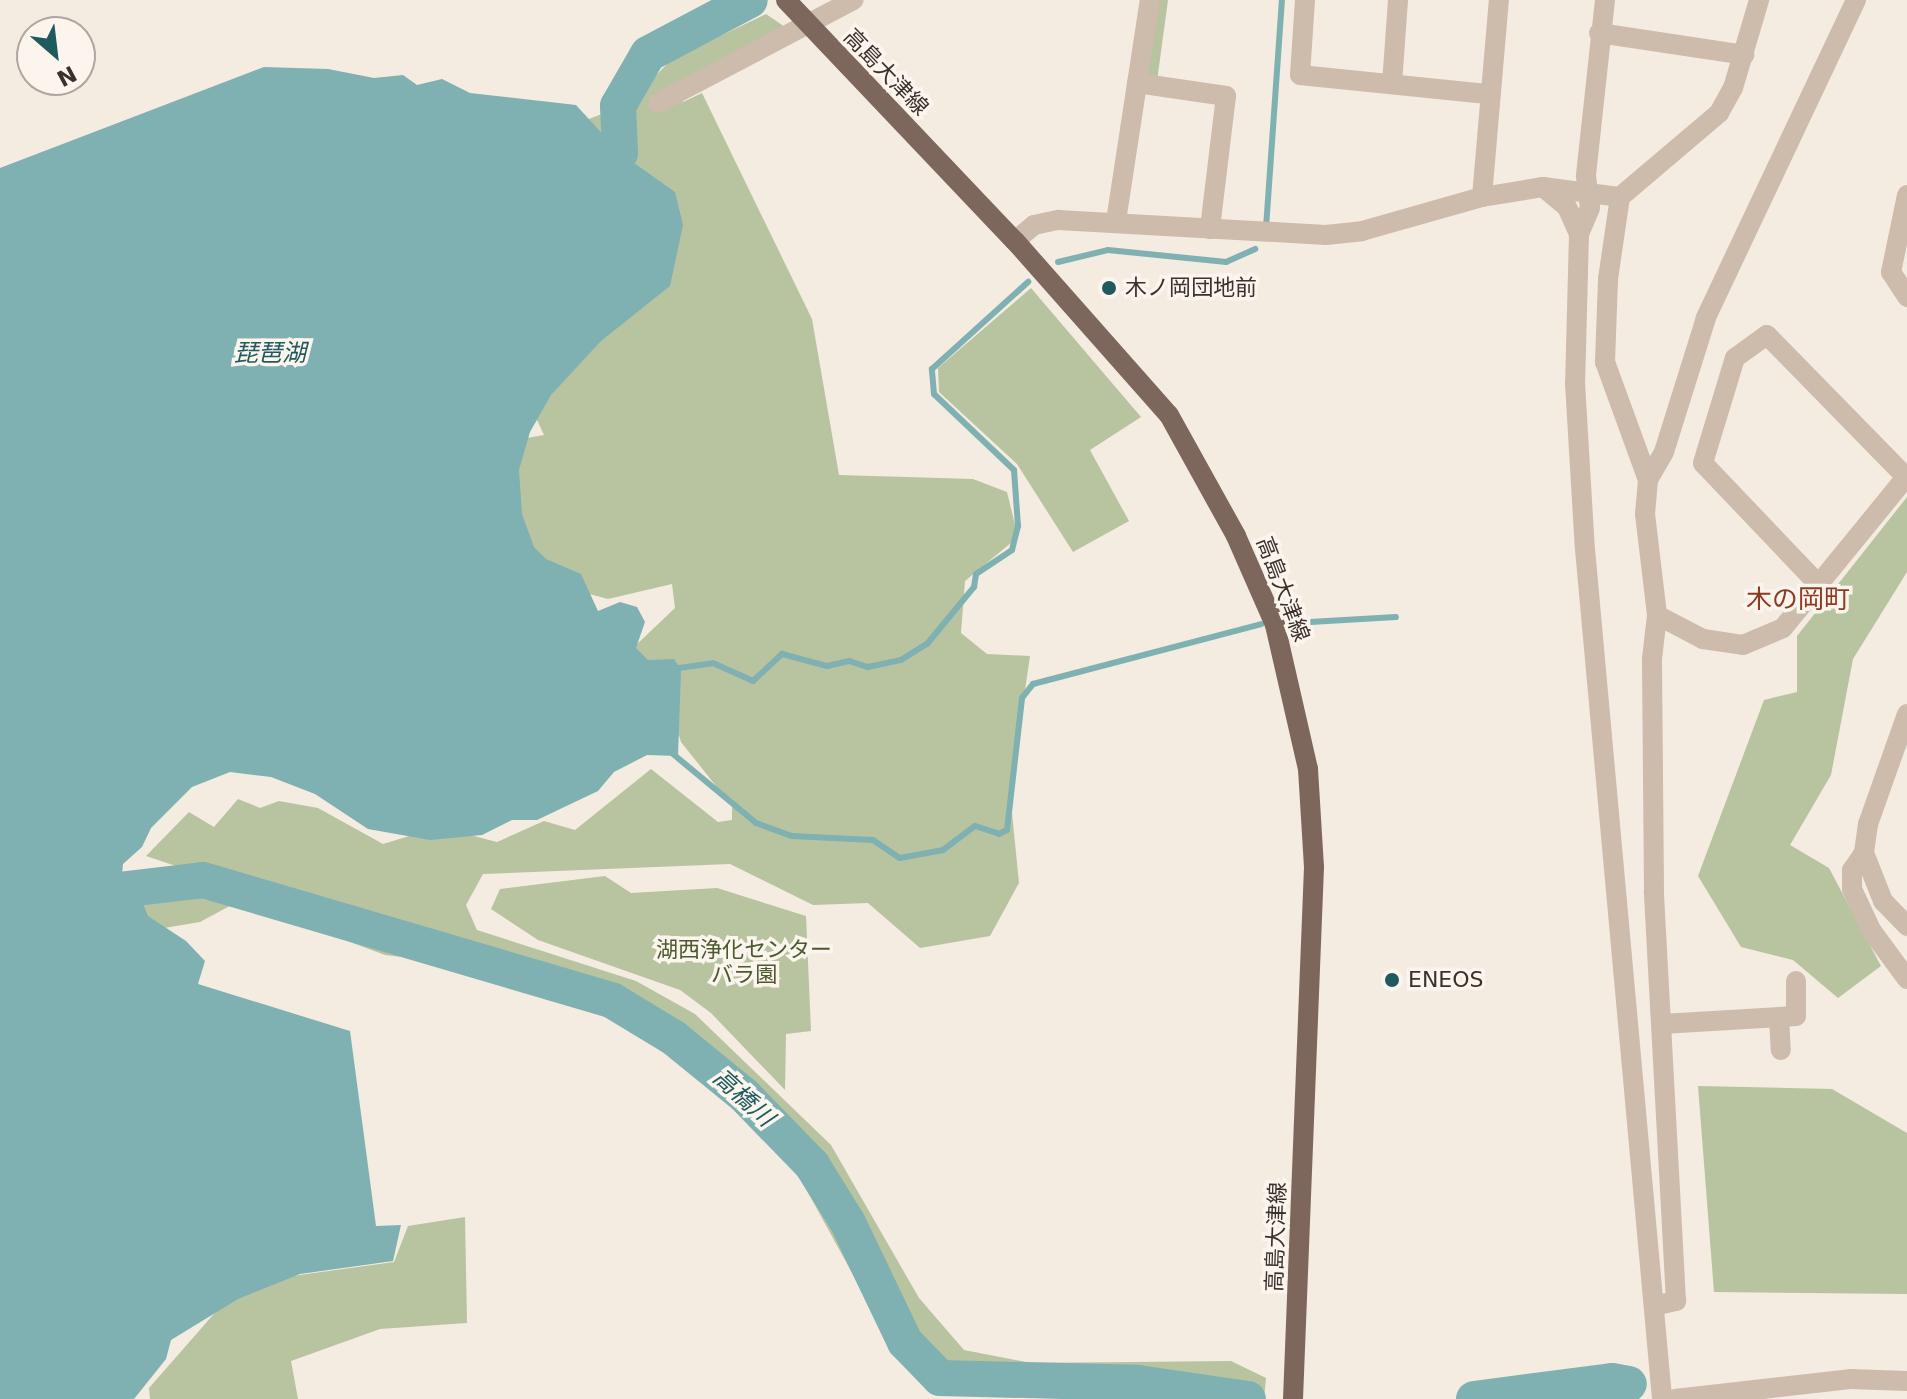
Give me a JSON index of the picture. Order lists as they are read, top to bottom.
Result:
{
  "streets": {
    "main road": ["高島大津線"]
  },
  "districts": ["木の岡町"],
  "water": ["琵琶湖", "高橋川"],
  "parks": ["湖西浄化センター バラ園"],
  "places": ["木ノ岡団地前", "ENEOS"],
  "north": "bottom right"
}
